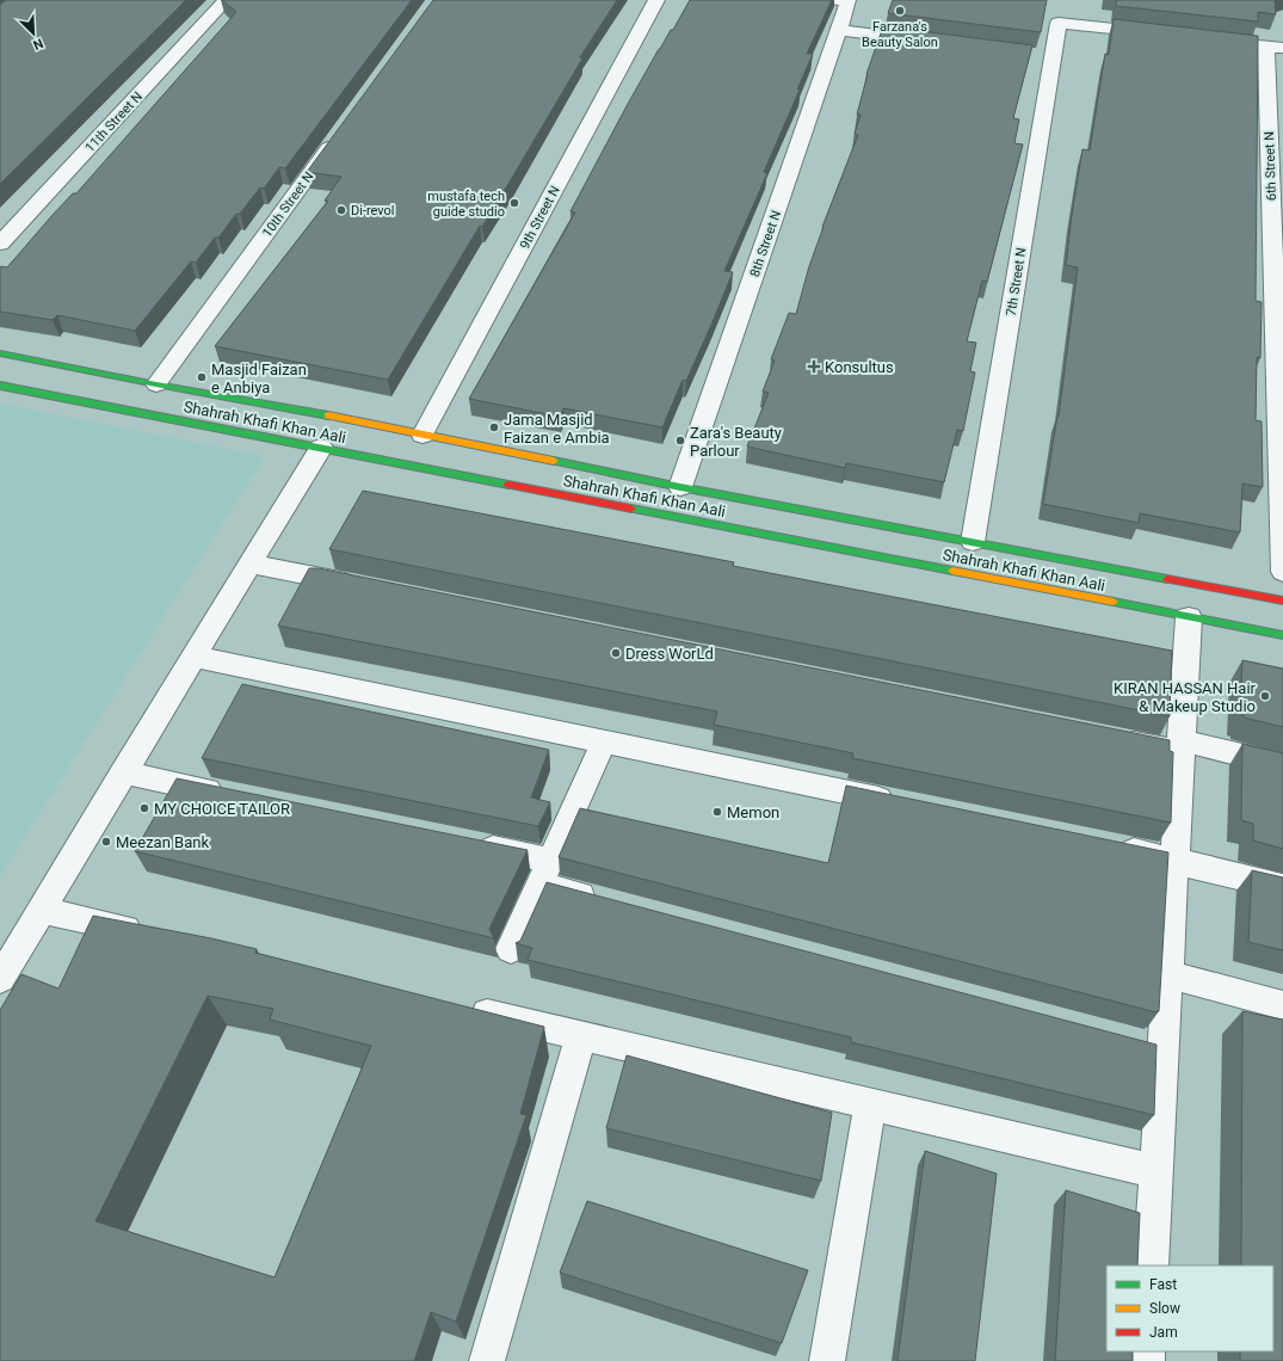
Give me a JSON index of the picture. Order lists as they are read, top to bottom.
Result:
{
  "streets": {
    "main road": ["Shahrah Khafi Khan Aali"],
    "street": [
      "11th Street N",
      "6th Street N",
      "10th Street N",
      "9th Street N",
      "8th Street N",
      "7th Street N"
    ]
  },
  "crossings": [
    ["10th Street N", "Shahrah Khafi Khan Aali"],
    ["9th Street N", "Shahrah Khafi Khan Aali"],
    ["8th Street N", "Shahrah Khafi Khan Aali"],
    ["7th Street N", "Shahrah Khafi Khan Aali"]
  ],
  "places": {
    "other": [
      "Farzana's Beauty Salon",
      "mustafa tech guide studio",
      "Di-revol",
      "Masjid Faizan e Anbiya",
      "Jama Masjid Faizan e Ambia",
      "Zara's Beauty Parlour",
      "Dress WorLd",
      "KIRAN HASSAN Hair & Makeup Studio",
      "MY CHOICE TAILOR",
      "Memon",
      "Meezan Bank"
    ],
    "health": ["Konsultus"]
  },
  "legend": ["Fast", "Slow", "Jam"],
  "north": "bottom right"
}
